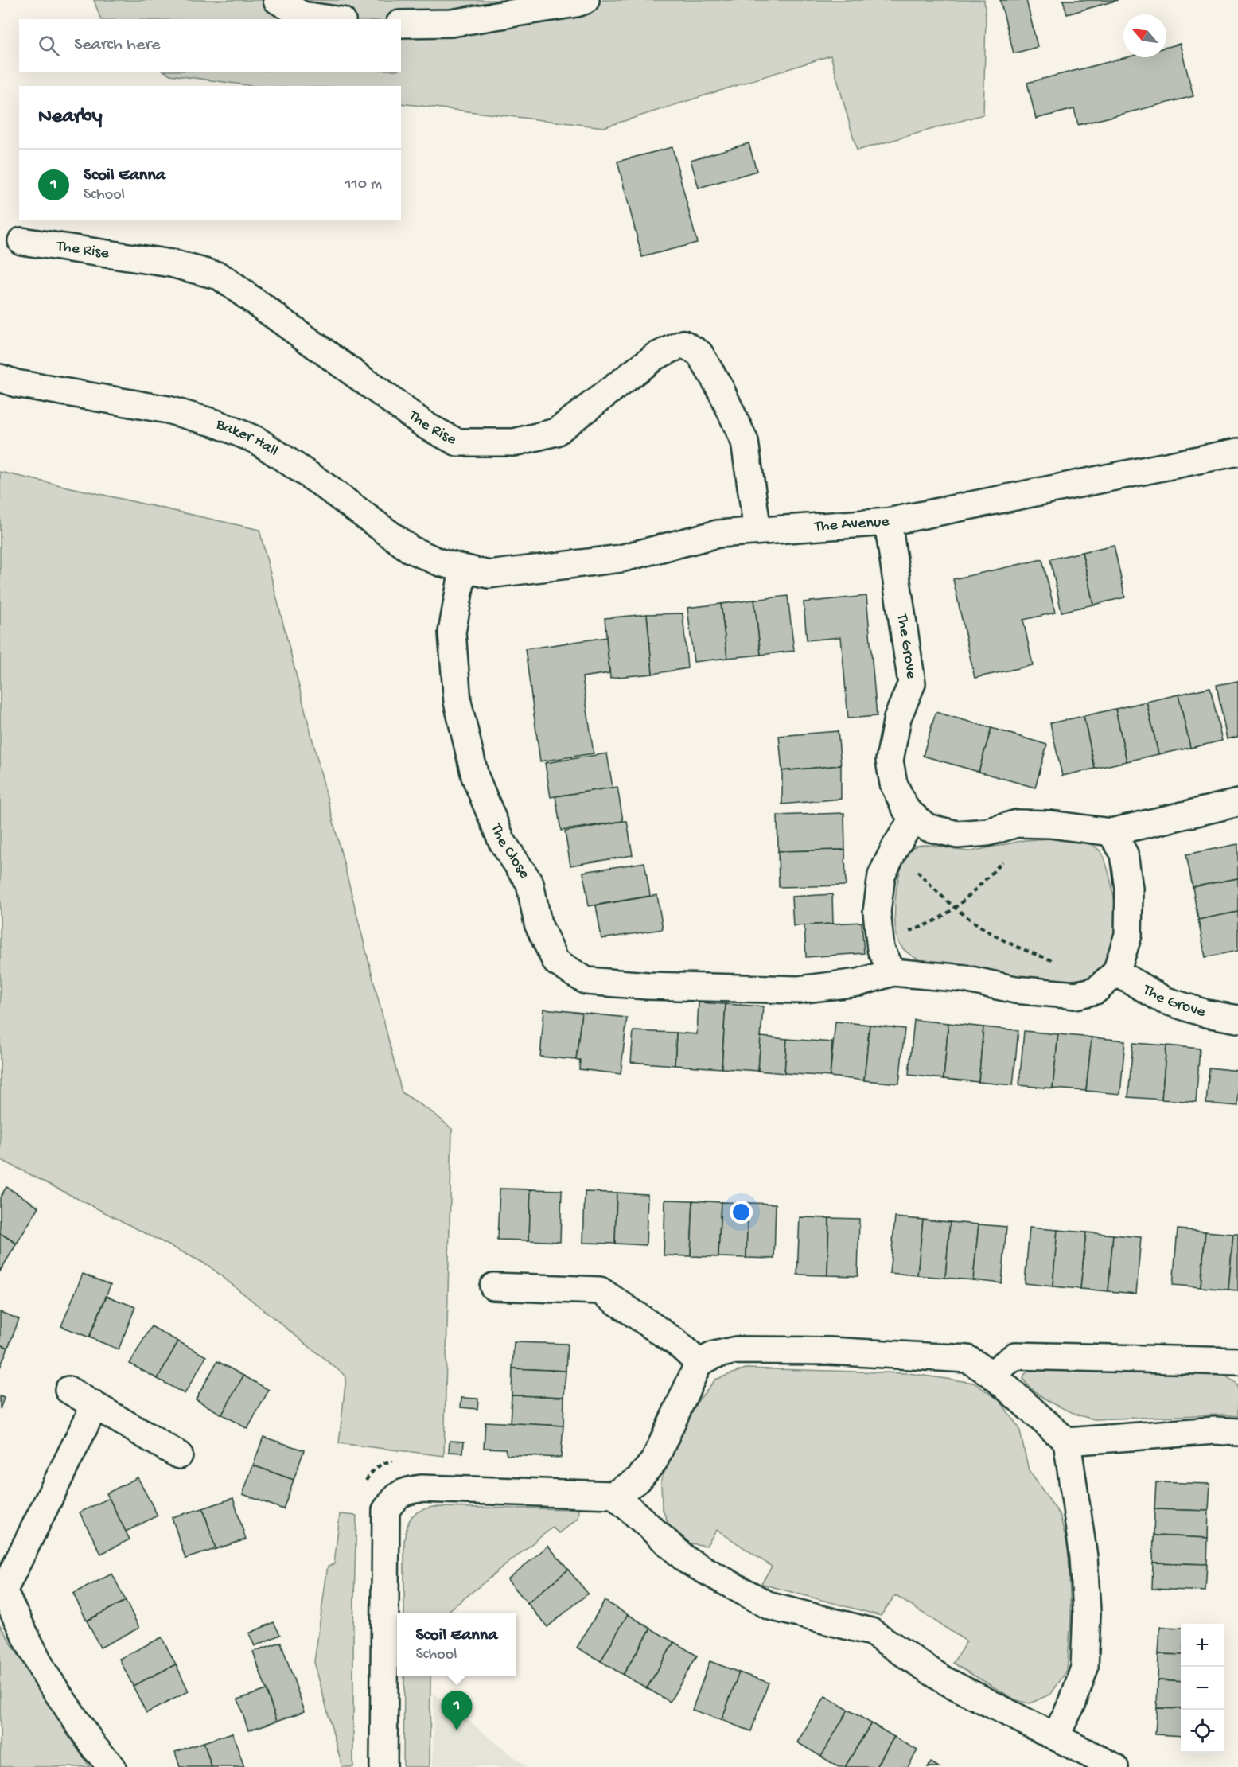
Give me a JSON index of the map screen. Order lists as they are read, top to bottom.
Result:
{
  "streets": {
    "street": [
      "The Rise",
      "Baker Hall",
      "The Avenue",
      "The Grove",
      "The Close"
    ]
  },
  "crossings": [
    ["The Rise", "The Avenue"],
    ["Baker Hall", "The Avenue"],
    ["Baker Hall", "The Close"],
    ["The Avenue", "The Grove"],
    ["The Avenue", "The Close"]
  ],
  "north": "top left",
  "page": {
    "search": "Search here",
    "heading": "Nearby",
    "list": [
      {
        "mark": "1",
        "name": "Scoil Eanna",
        "note": "School",
        "value": "110 m"
      }
    ],
    "popup": ["Scoil Eanna", "School"],
    "map_buttons": ["+", "−"],
    "pins": "1"
  }
}
